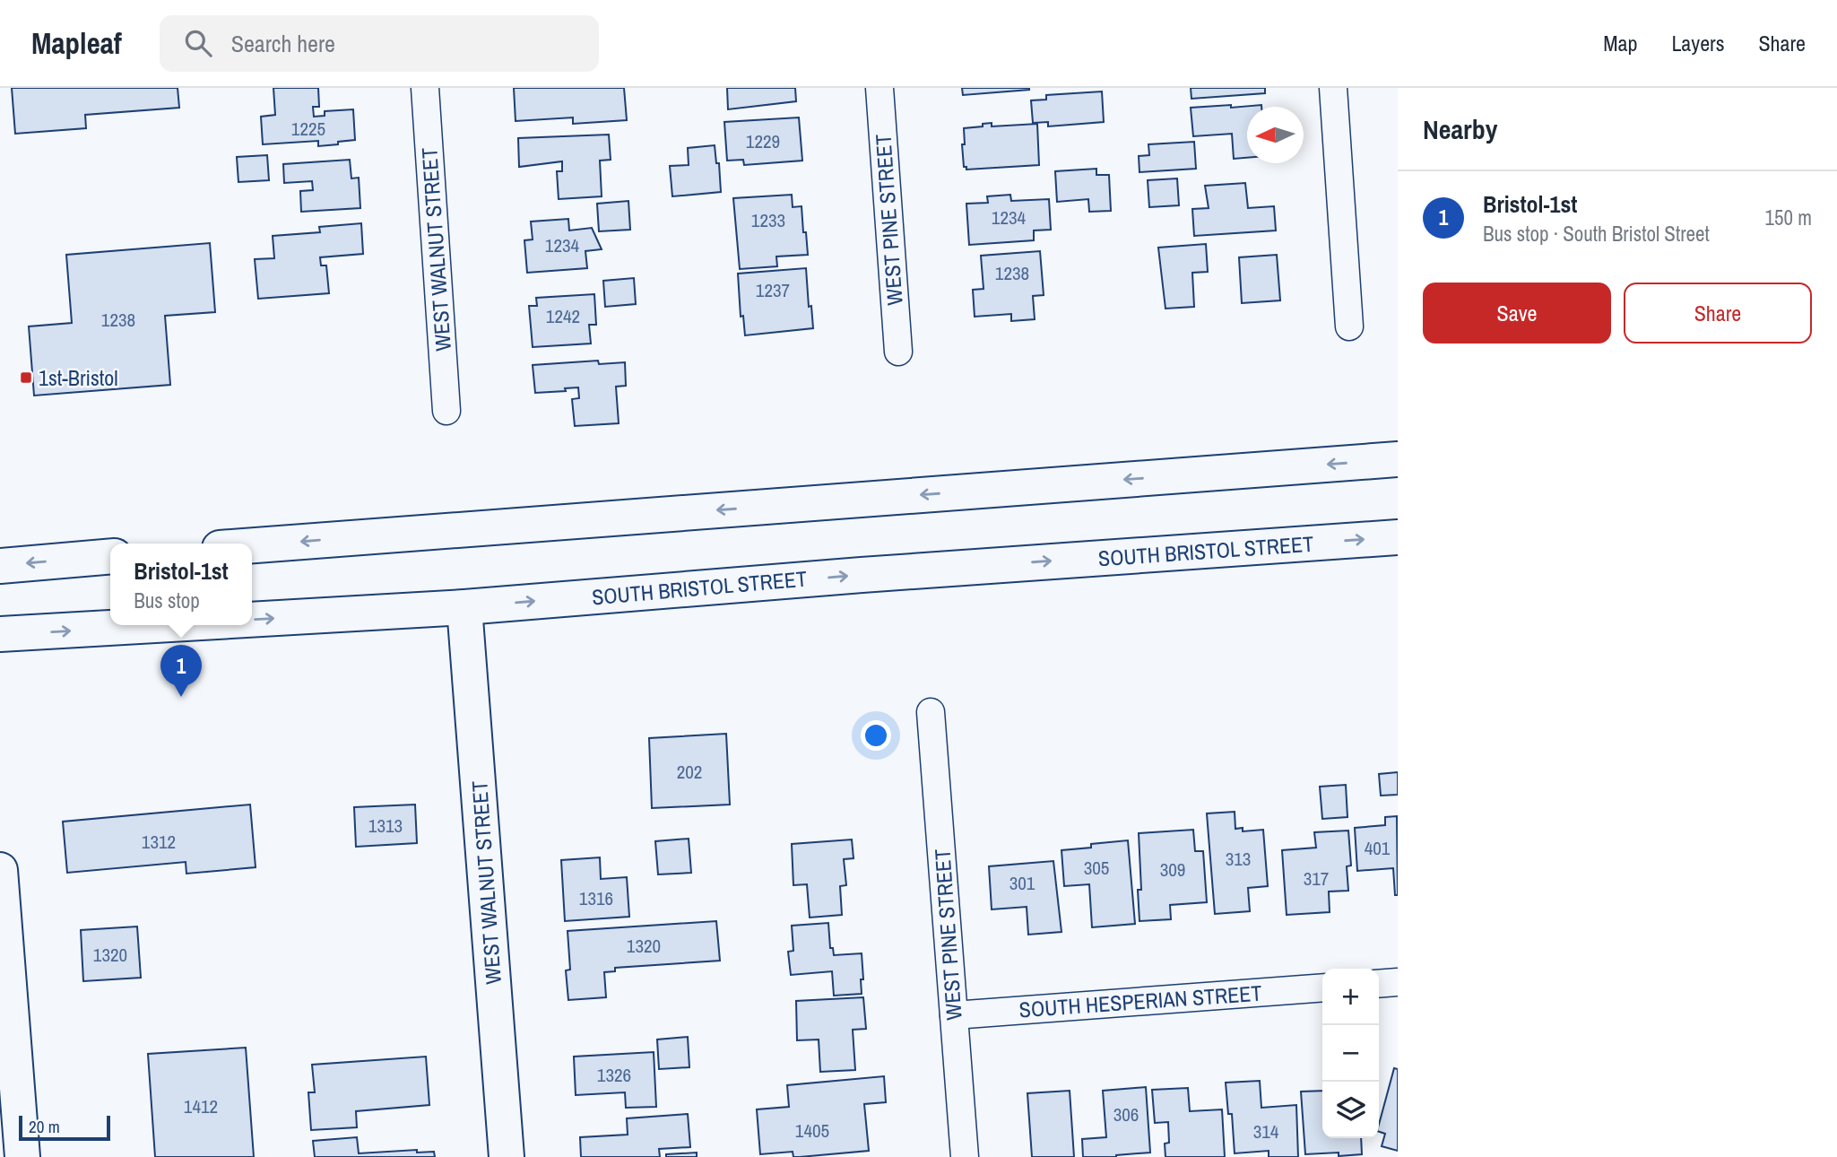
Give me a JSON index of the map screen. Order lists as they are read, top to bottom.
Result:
{
  "streets": {
    "main road": ["WEST WALNUT STREET", "SOUTH BRISTOL STREET"],
    "street": ["WEST PINE STREET", "SOUTH HESPERIAN STREET"]
  },
  "crossings": [
    ["WEST PINE STREET", "SOUTH HESPERIAN STREET"],
    ["WEST WALNUT STREET", "SOUTH BRISTOL STREET"]
  ],
  "places": {
    "transit": ["1st-Bristol"]
  },
  "house_numbers": [
    "1225",
    "1229",
    "1234",
    "1233",
    "1234",
    "1238",
    "1237",
    "1242",
    "1238",
    "202",
    "1313",
    "1312",
    "401",
    "313",
    "305",
    "309",
    "317",
    "301",
    "1316",
    "1320",
    "1320",
    "1326",
    "1412",
    "306",
    "1405",
    "314"
  ],
  "scale_bar": "20 m",
  "north": "left",
  "page": {
    "header": "Mapleaf",
    "search": "Search here",
    "nav": ["Map", "Layers", "Share"],
    "heading": "Nearby",
    "list": [
      {
        "mark": "1",
        "name": "Bristol-1st",
        "note": "Bus stop · South Bristol Street",
        "value": "150 m"
      }
    ],
    "buttons": ["Save", "Share"],
    "popup": ["Bristol-1st", "Bus stop"],
    "pins": "1",
    "map_buttons": ["+", "−"],
    "scale": "20 m"
  }
}
